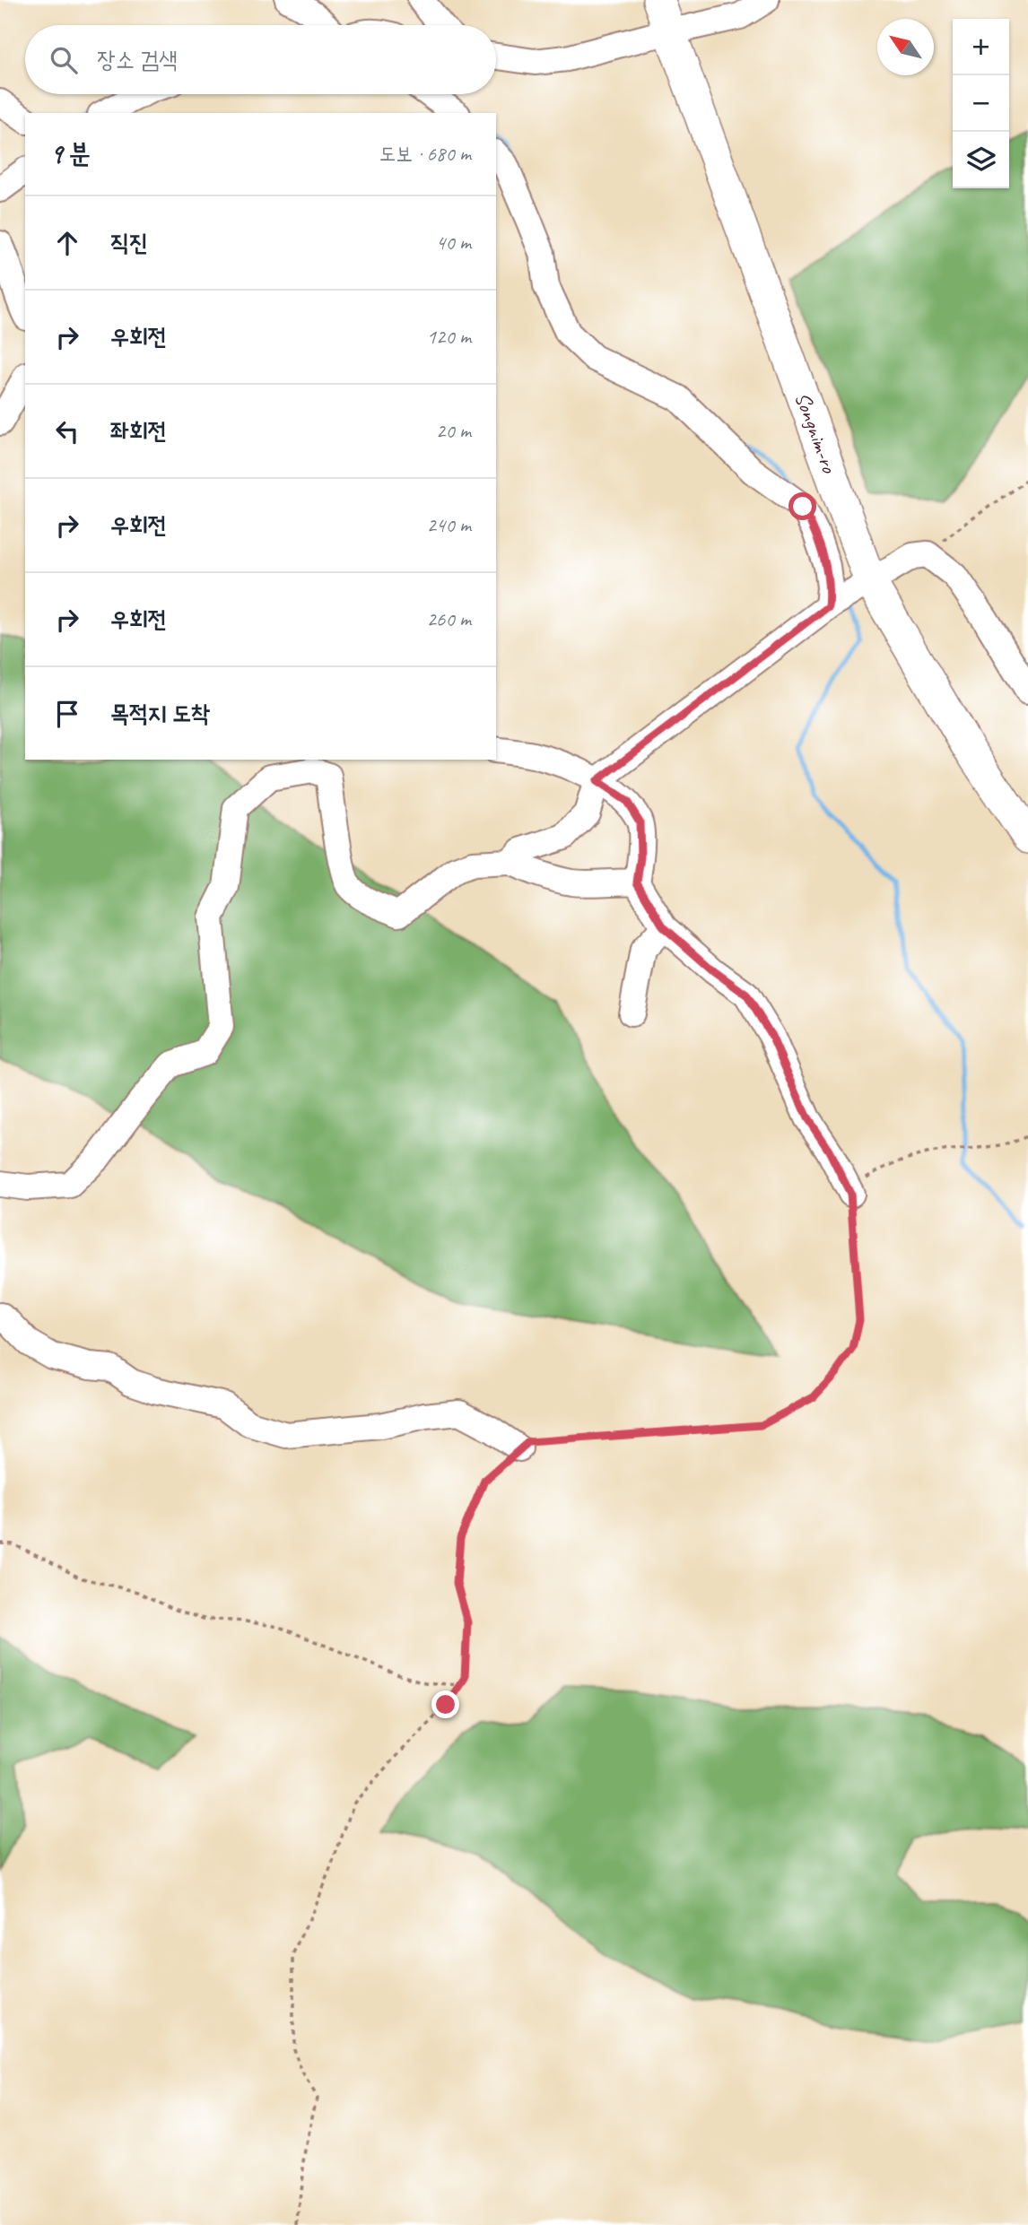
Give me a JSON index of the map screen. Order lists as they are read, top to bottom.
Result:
{
  "streets": {
    "main road": ["Songnim-ro"]
  },
  "north": "top left",
  "page": {
    "map_buttons": ["+", "−"],
    "search": "장소 검색",
    "heading": ["9 분", "도보 · 680 m"],
    "list": [
      ["직진", "40 m"],
      ["우회전", "120 m"],
      ["좌회전", "20 m"],
      ["우회전", "240 m"],
      ["우회전", "260 m"],
      "목적지 도착"
    ]
  }
}
